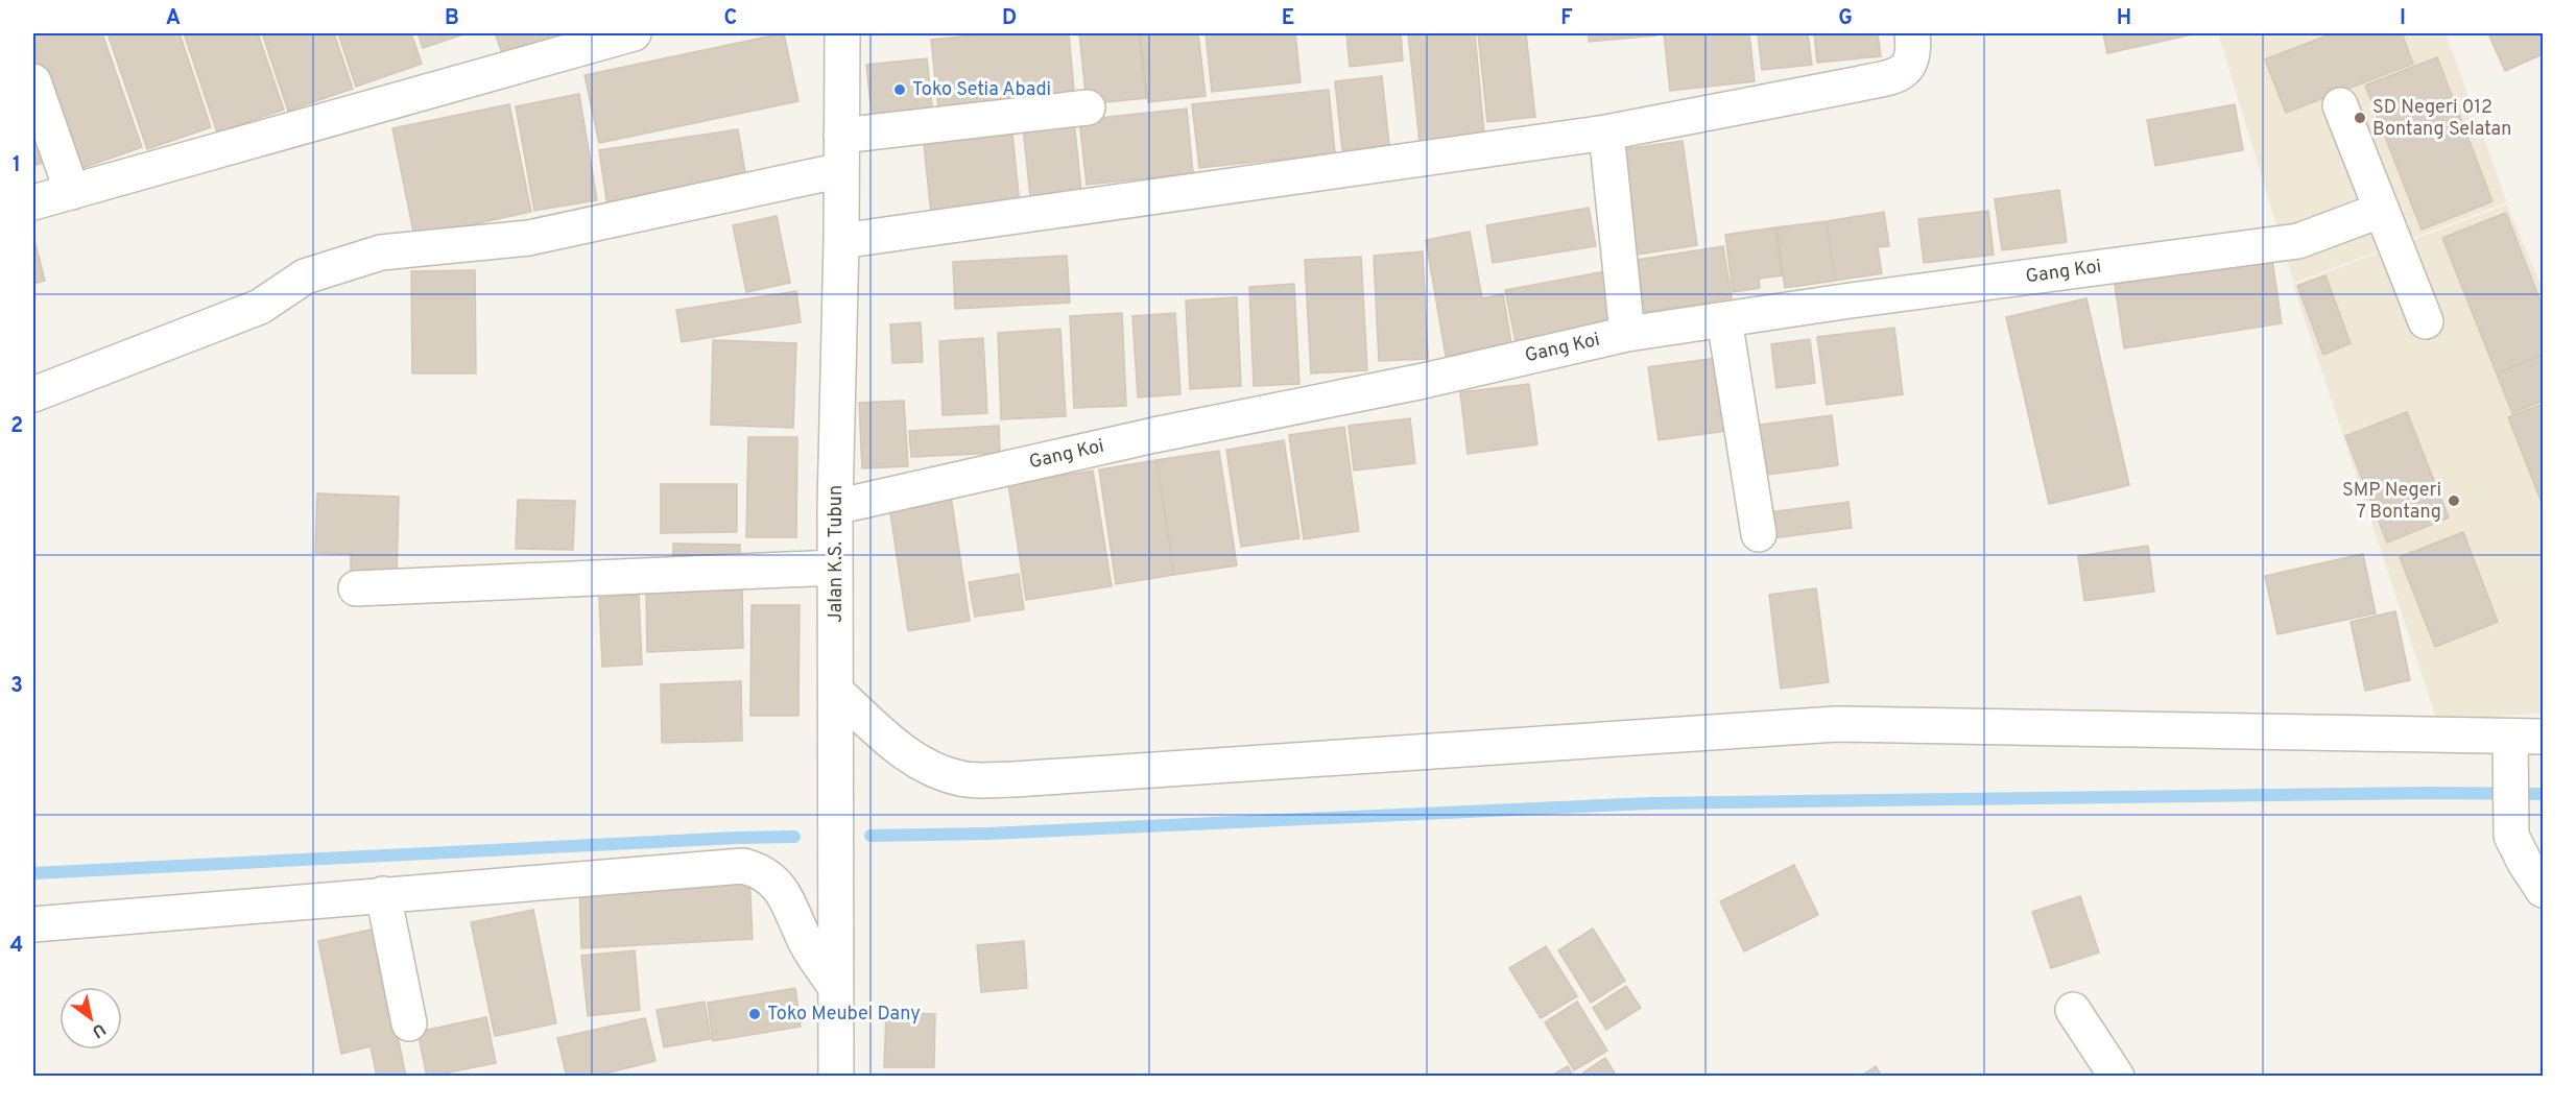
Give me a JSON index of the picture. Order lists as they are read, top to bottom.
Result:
{
  "streets": {
    "street": ["Gang Koi", "Jalan K.S. Tubun"]
  },
  "crossings": [
    ["Gang Koi", "Jalan K.S. Tubun"]
  ],
  "places": [
    "Toko Setia Abadi",
    "SD Negeri 012 Bontang Selatan",
    "SMP Negeri 7 Bontang",
    "Toko Meubel Dany"
  ],
  "north": "bottom right",
  "grid": {
    "columns": [
      "A",
      "B",
      "C",
      "D",
      "E",
      "F",
      "G",
      "H",
      "I"
    ],
    "rows": [
      "1",
      "2",
      "3",
      "4"
    ]
  }
}
